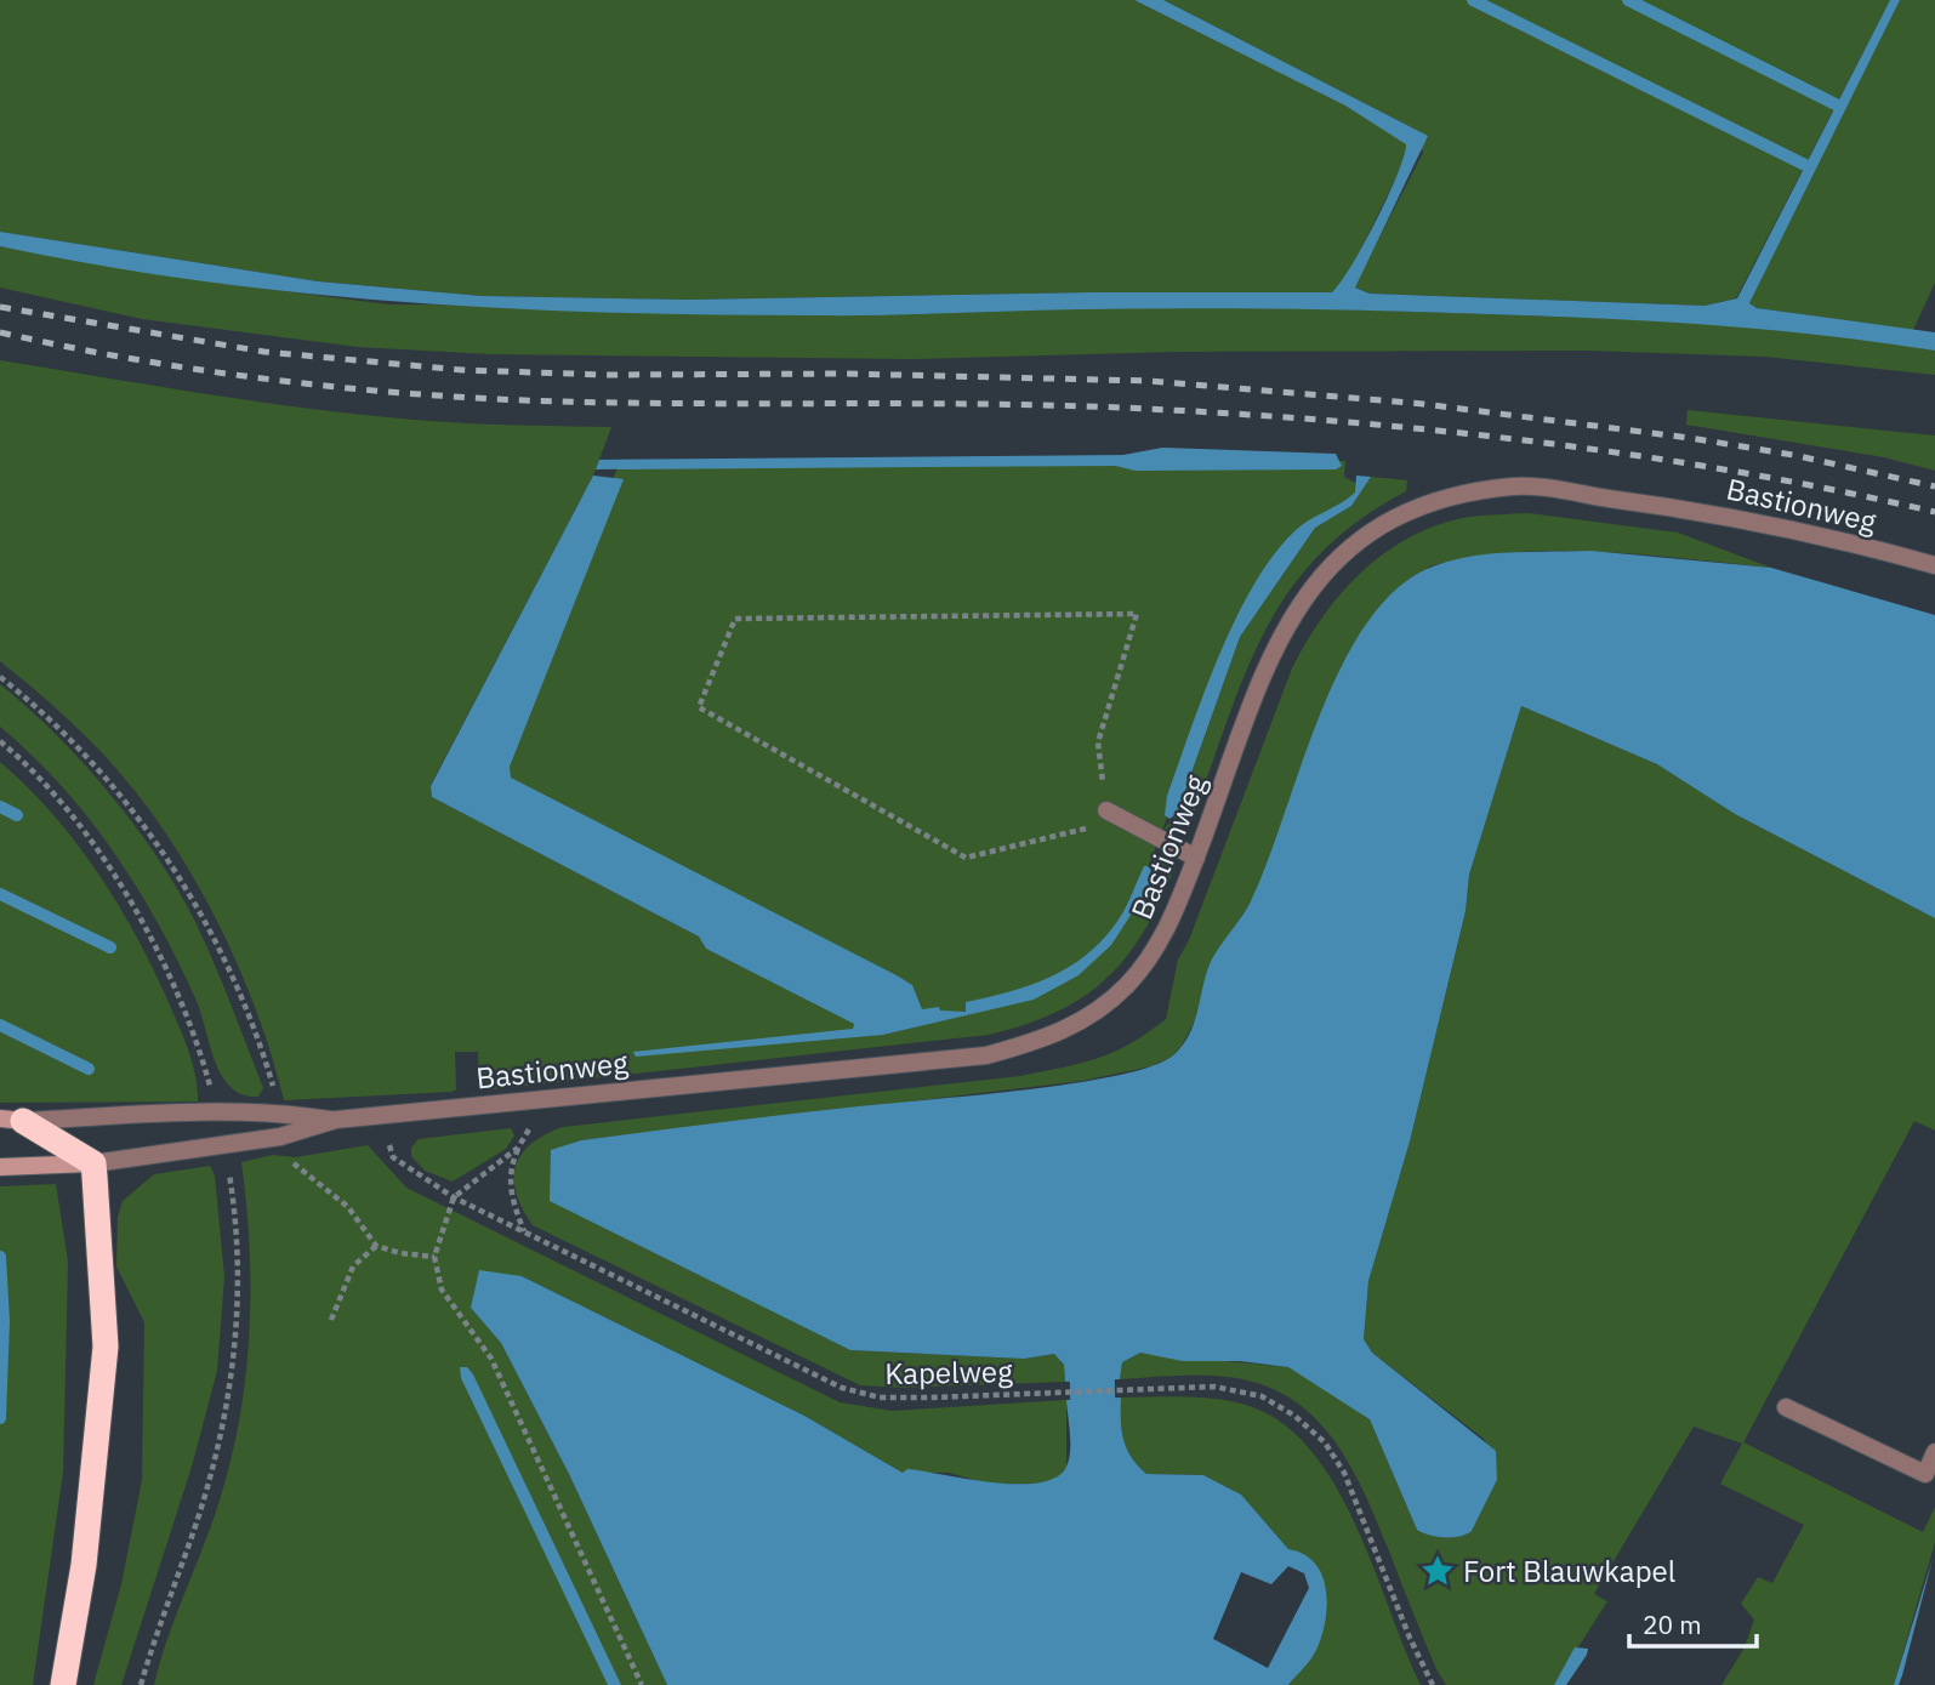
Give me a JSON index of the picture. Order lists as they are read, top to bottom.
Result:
{
  "streets": {
    "street": ["Bastionweg"],
    "path": ["Kapelweg"]
  },
  "crossings": [
    ["Bastionweg", "Kapelweg"]
  ],
  "places": {
    "place": ["Fort Blauwkapel"]
  },
  "scale_bar": "20 m"
}
